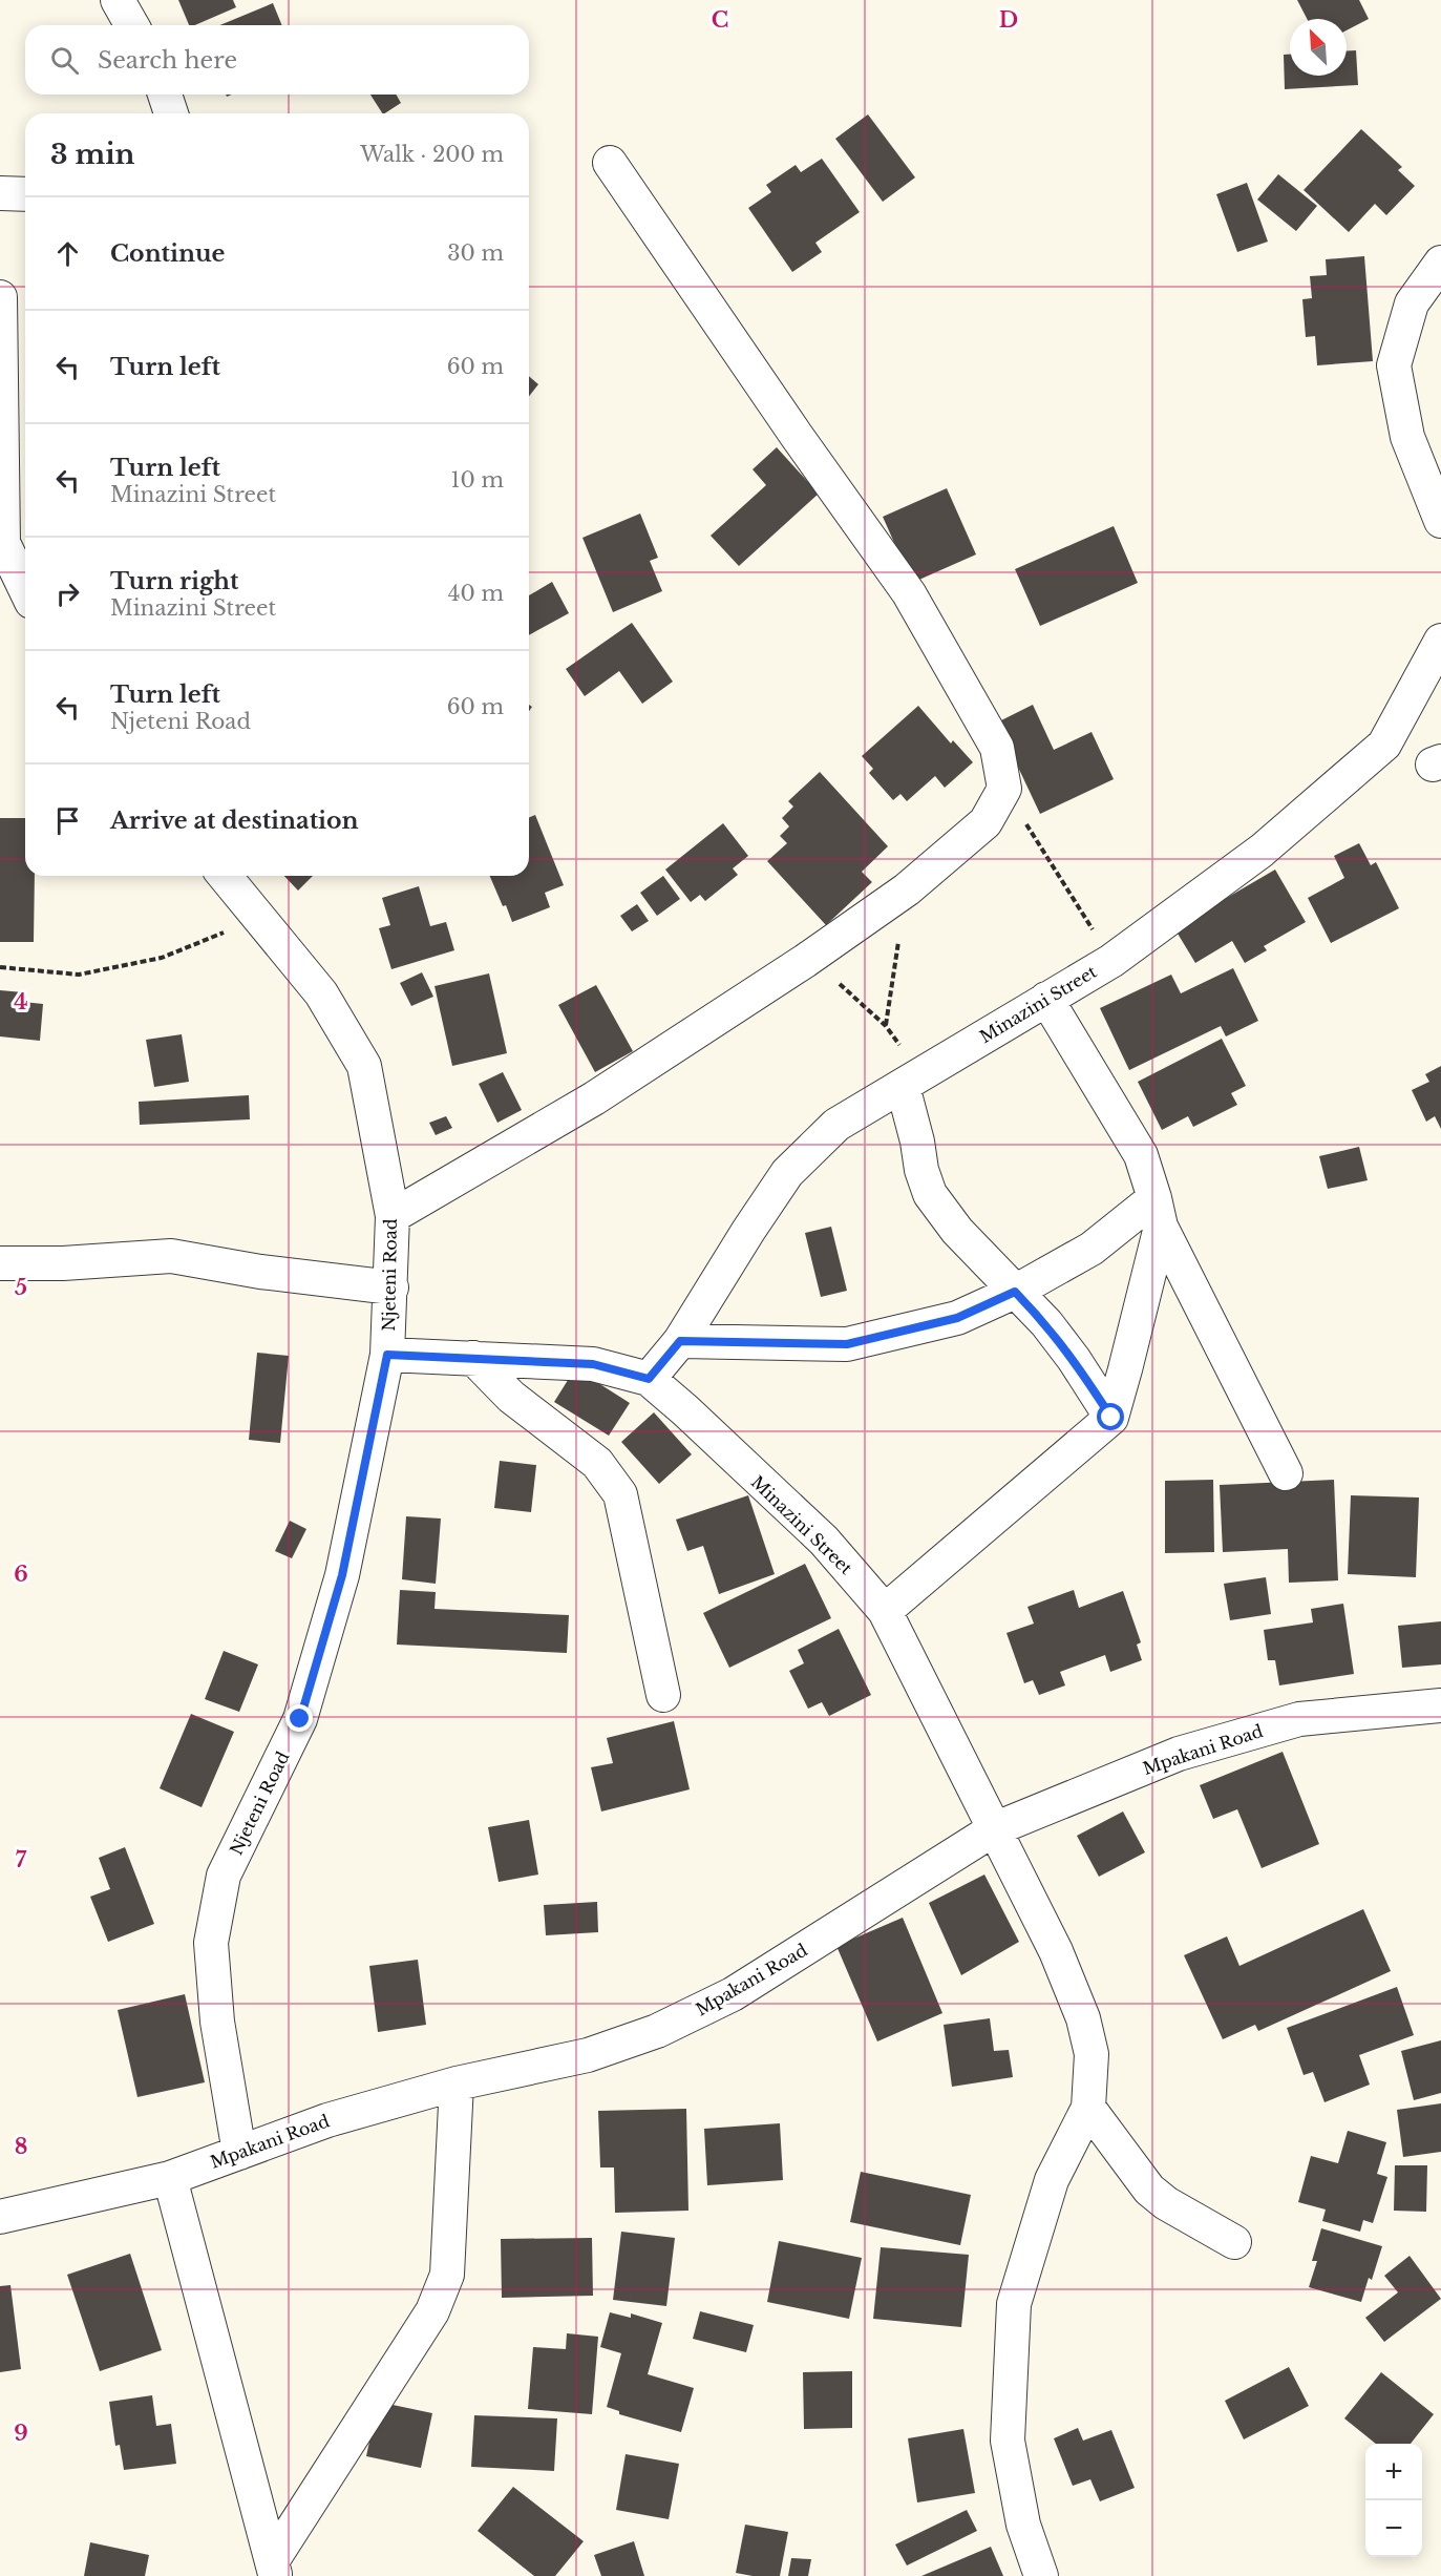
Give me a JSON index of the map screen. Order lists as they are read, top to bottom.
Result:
{
  "streets": {
    "street": ["Minazini Street", "Njeteni Road", "Mpakani Road"]
  },
  "crossings": [
    ["Minazini Street", "Njeteni Road"],
    ["Minazini Street", "Mpakani Road"],
    ["Njeteni Road", "Mpakani Road"]
  ],
  "north": "top left",
  "page": {
    "search": "Search here",
    "heading": ["3 min", "Walk · 200 m"],
    "list": [
      ["Continue", "30 m"],
      ["Turn left", "60 m"],
      ["Turn left", "Minazini Street", "10 m"],
      ["Turn right", "Minazini Street", "40 m"],
      ["Turn left", "Njeteni Road", "60 m"],
      "Arrive at destination"
    ],
    "map_buttons": ["+", "−"]
  },
  "grid": {
    "columns": ["C", "D"],
    "rows": [
      "4",
      "5",
      "6",
      "7",
      "8",
      "9"
    ]
  }
}
